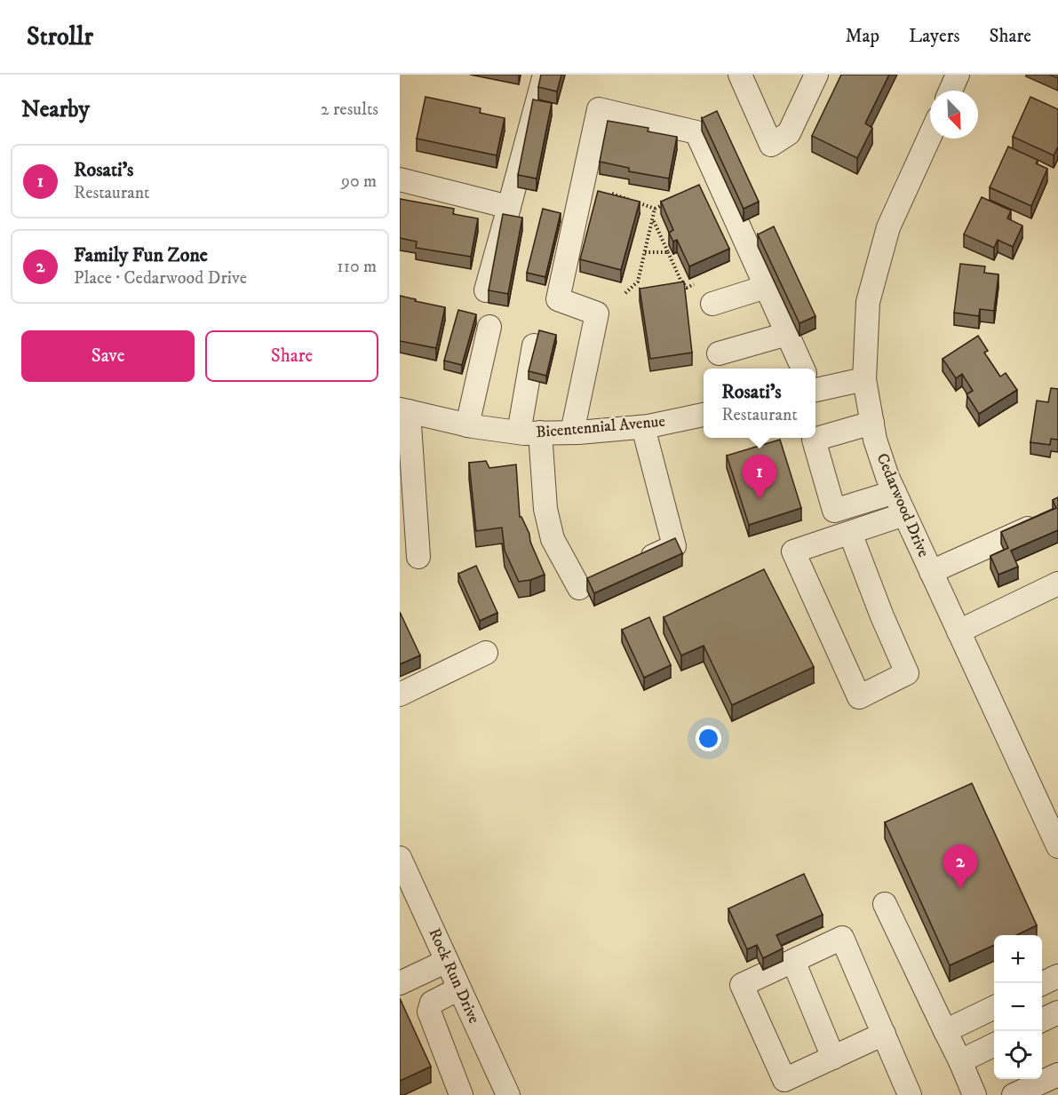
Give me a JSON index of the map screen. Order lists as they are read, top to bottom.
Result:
{
  "streets": {
    "street": ["Bicentennial Avenue", "Cedarwood Drive", "Rock Run Drive"]
  },
  "north": "bottom right",
  "page": {
    "header": "Strollr",
    "nav": ["Map", "Layers", "Share"],
    "heading": ["Nearby", "2 results"],
    "list": [
      {
        "mark": "1",
        "name": "Rosati's",
        "note": "Restaurant",
        "value": "90 m"
      },
      {
        "mark": "2",
        "name": "Family Fun Zone",
        "note": "Place · Cedarwood Drive",
        "value": "110 m"
      }
    ],
    "buttons": ["Save", "Share"],
    "popup": ["Rosati's", "Restaurant"],
    "pins": ["1", "2"],
    "map_buttons": ["+", "−"]
  }
}
